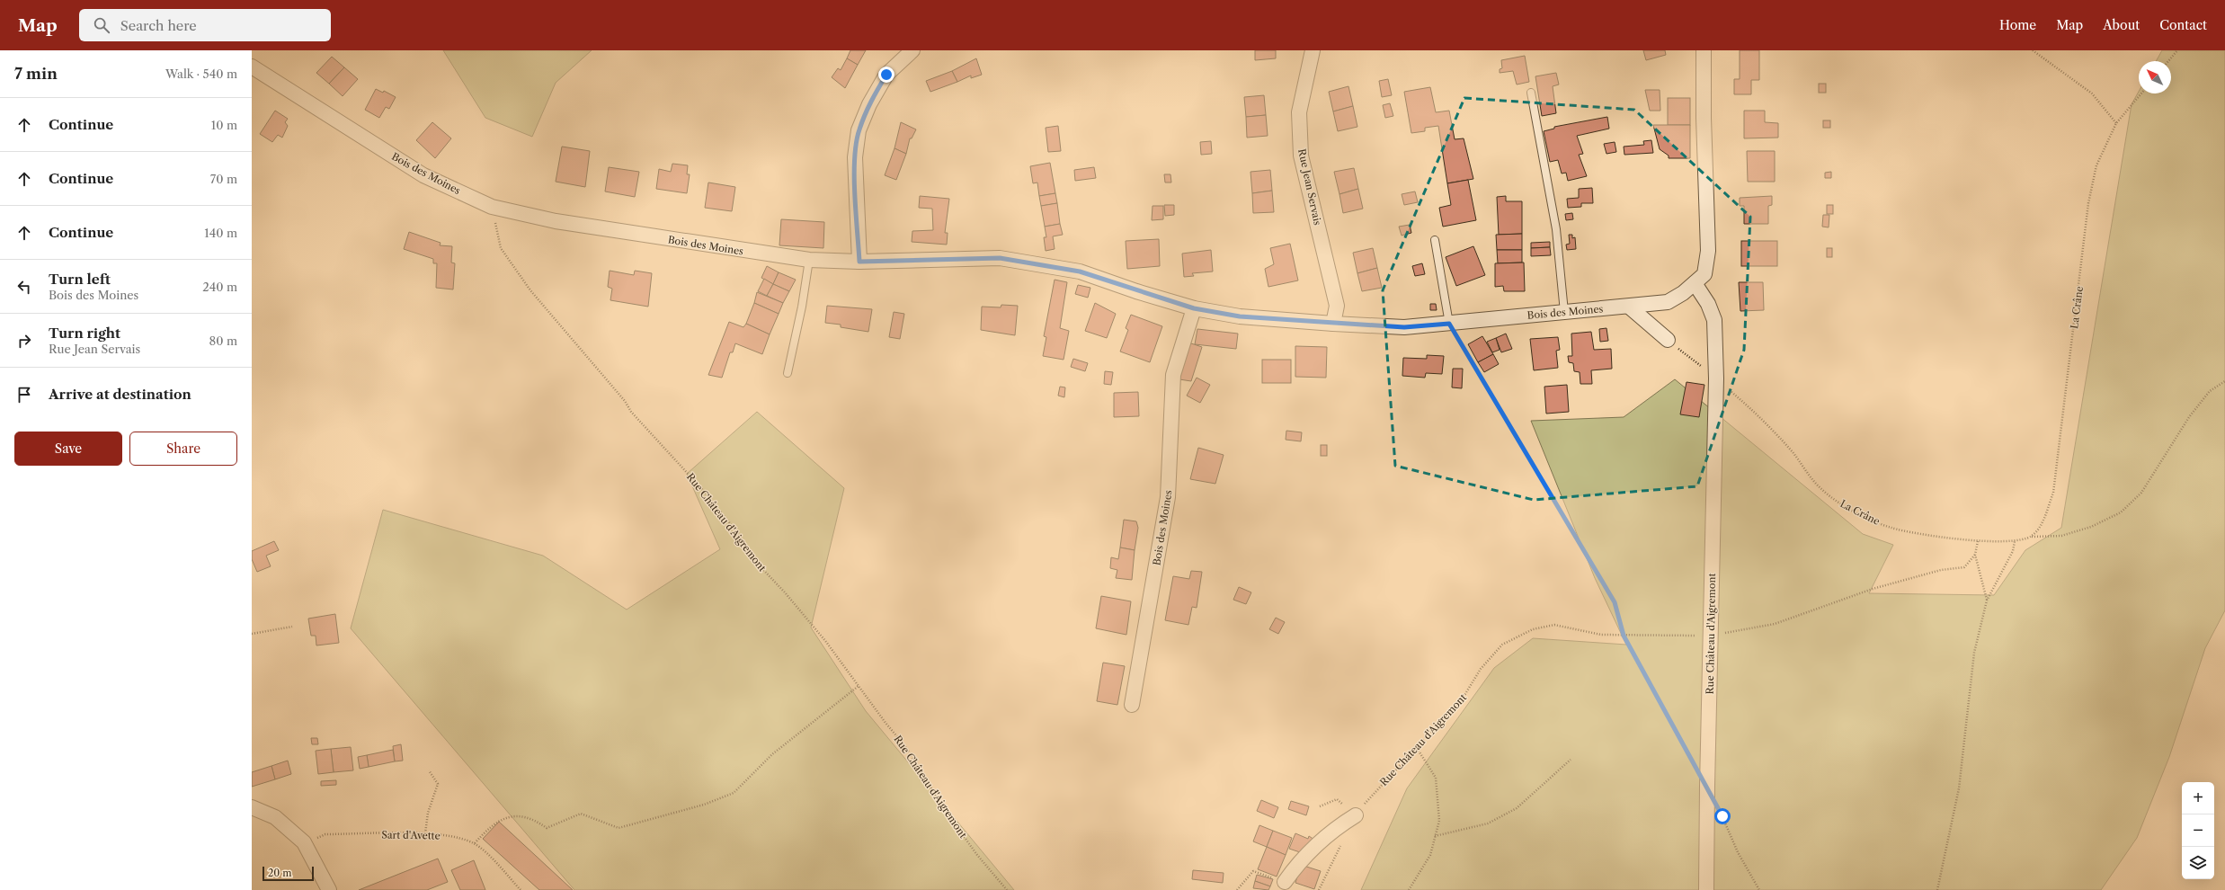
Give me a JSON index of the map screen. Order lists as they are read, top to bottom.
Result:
{
  "streets": {
    "street": ["Bois des Moines", "Rue Jean Servais", "Rue Château d'Aigremont"],
    "path": ["La Crâne", "Sart d'Avette"]
  },
  "crossings": [
    ["Bois des Moines", "Rue Jean Servais"],
    ["Bois des Moines", "Rue Château d'Aigremont"],
    ["La Crâne", "Rue Château d'Aigremont"]
  ],
  "scale_bar": "20 m",
  "north": "top left",
  "page": {
    "header": "Map",
    "search": "Search here",
    "nav": [
      "Home",
      "Map",
      "About",
      "Contact"
    ],
    "heading": ["7 min", "Walk · 540 m"],
    "list": [
      ["Continue", "10 m"],
      ["Continue", "70 m"],
      ["Continue", "140 m"],
      ["Turn left", "Bois des Moines", "240 m"],
      ["Turn right", "Rue Jean Servais", "80 m"],
      "Arrive at destination"
    ],
    "buttons": ["Save", "Share"],
    "map_buttons": ["+", "−"],
    "scale": "20 m"
  }
}
